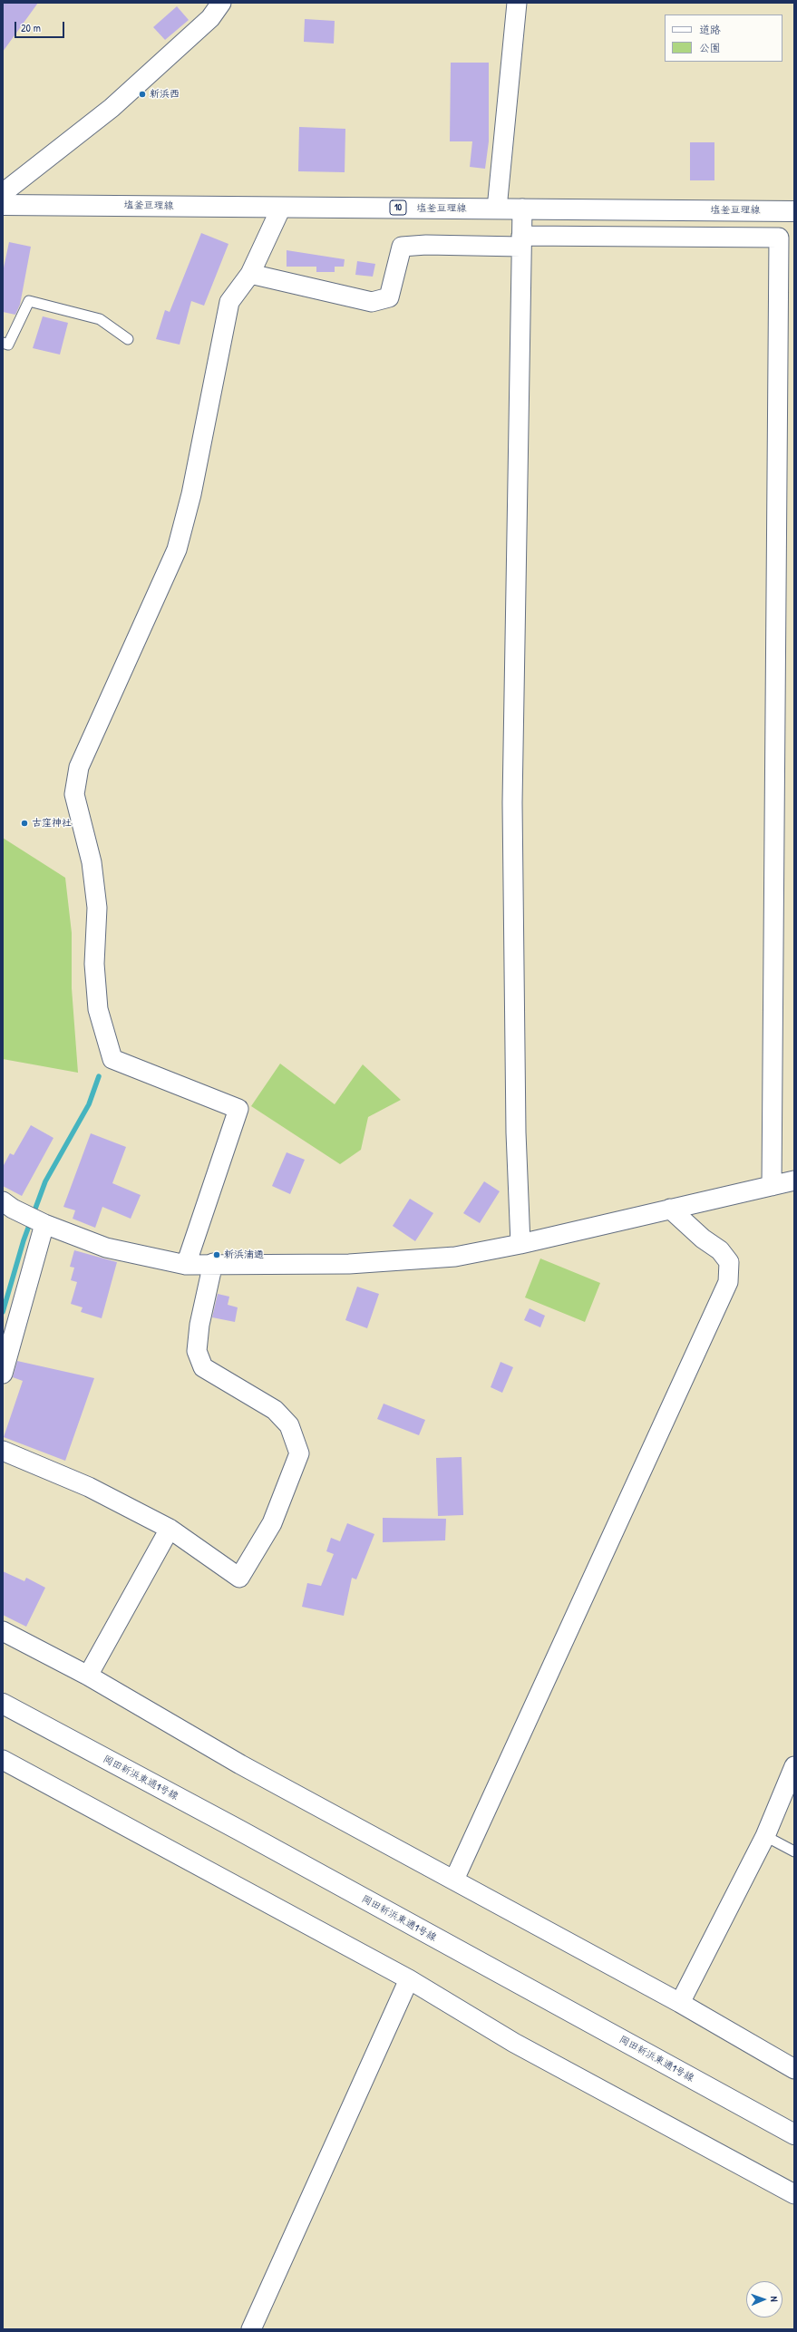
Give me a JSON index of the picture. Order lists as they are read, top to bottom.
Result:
{
  "streets": {
    "street": ["塩釜亘理線", "10", "岡田新浜東通1号線"]
  },
  "places": ["新浜西", "古窪神社", "新浜浦通"],
  "legend": ["道路", "公園"],
  "scale_bar": "20 m",
  "north": "right"
}
